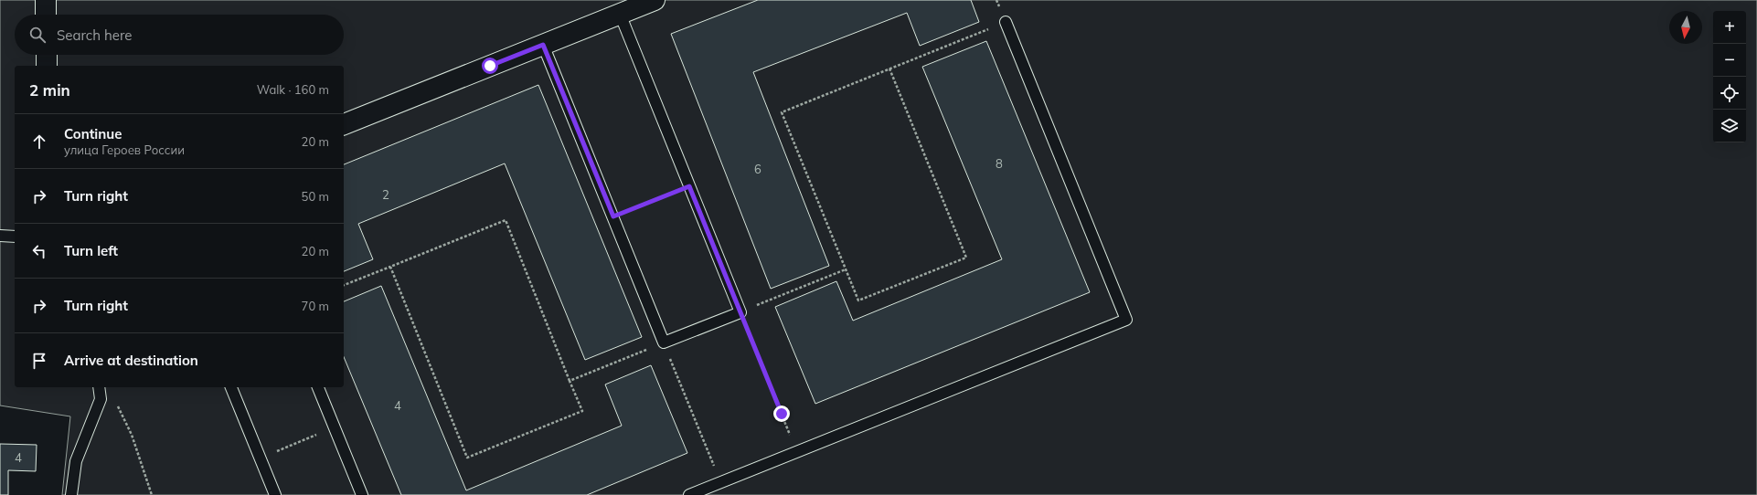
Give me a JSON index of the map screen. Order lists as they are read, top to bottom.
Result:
{
  "house_numbers": [
    "8",
    "6",
    "2",
    "4",
    "4"
  ],
  "north": "bottom",
  "page": {
    "map_buttons": ["+", "−"],
    "search": "Search here",
    "heading": ["2 min", "Walk · 160 m"],
    "list": [
      ["Continue", "улица Героев России", "20 m"],
      ["Turn right", "50 m"],
      ["Turn left", "20 m"],
      ["Turn right", "70 m"],
      "Arrive at destination"
    ]
  }
}
